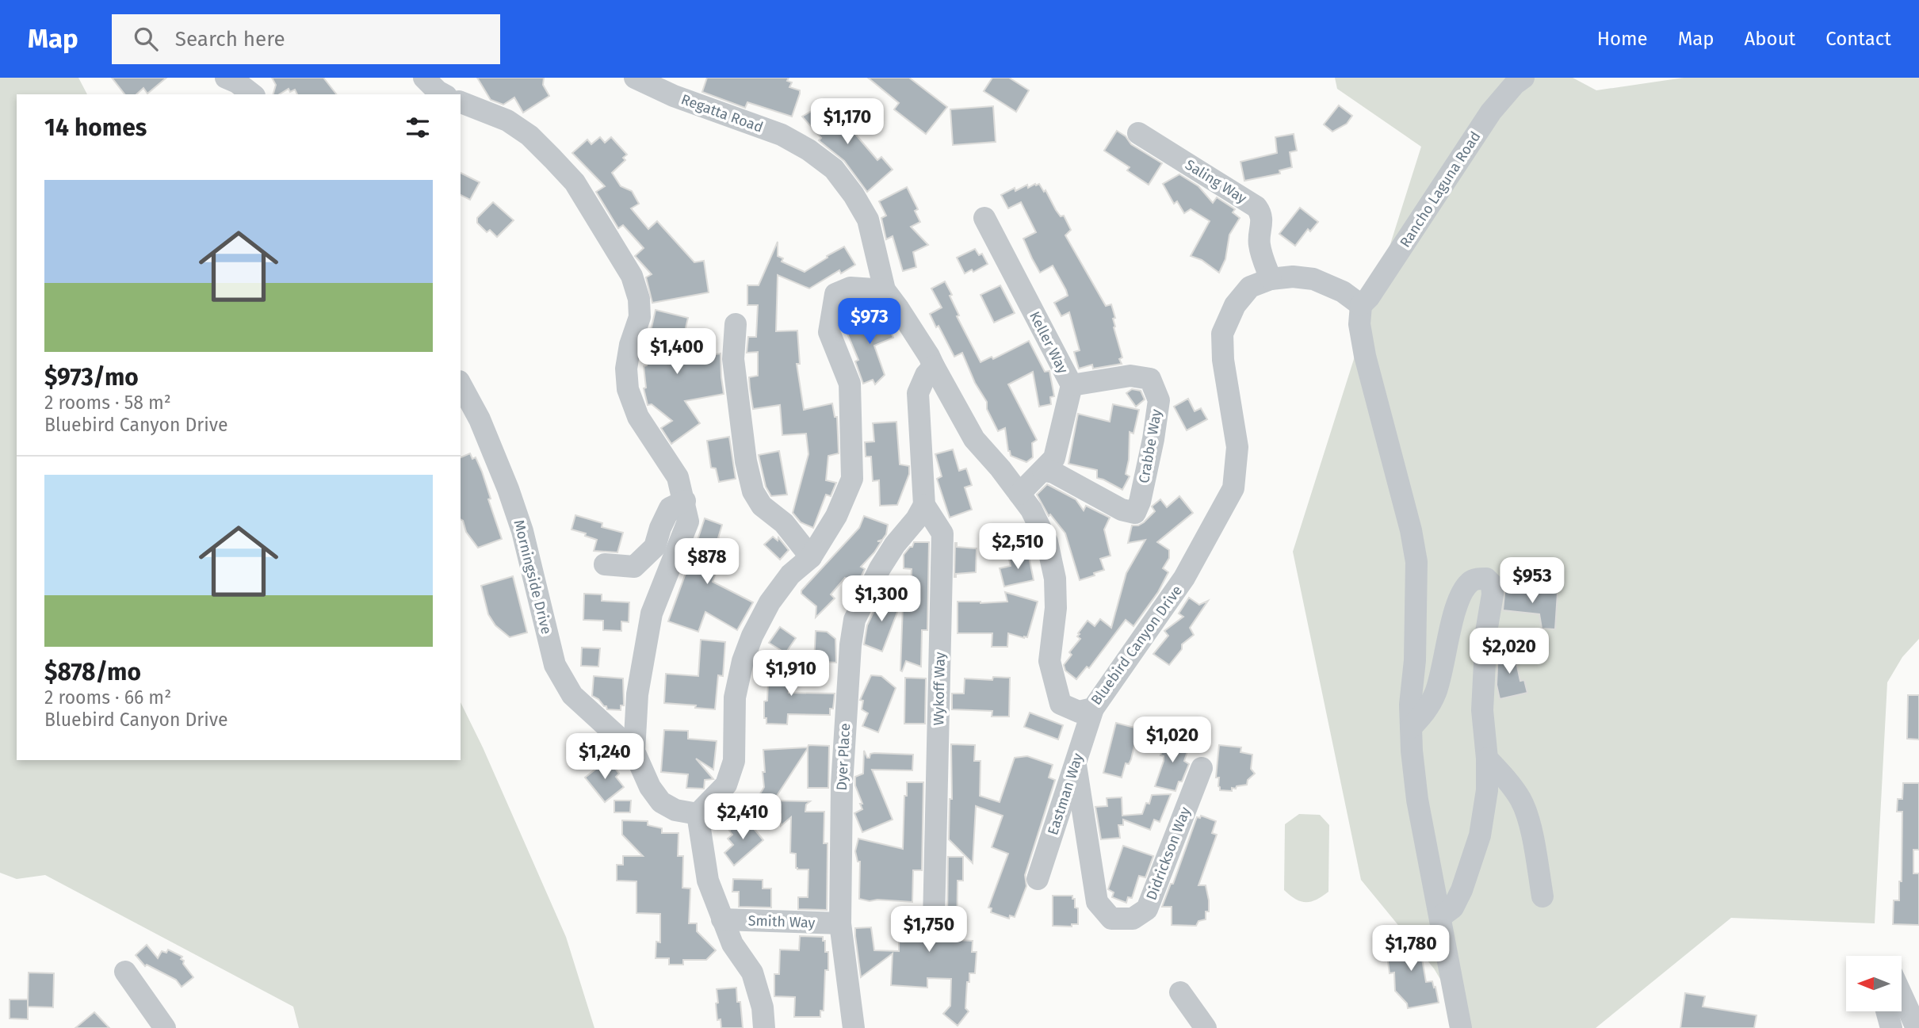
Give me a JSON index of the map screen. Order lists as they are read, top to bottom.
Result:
{
  "streets": {
    "street": [
      "Regatta Road",
      "Saling Way",
      "Rancho Laguna Road",
      "Keller Way",
      "Crabbe Way",
      "Morningside Drive",
      "Bluebird Canyon Drive",
      "Wykoff Way",
      "Dyer Place",
      "Eastman Way",
      "Didrickson Way",
      "Smith Way"
    ]
  },
  "crossings": [
    ["Regatta Road", "Bluebird Canyon Drive"],
    ["Saling Way", "Bluebird Canyon Drive"],
    ["Rancho Laguna Road", "Bluebird Canyon Drive"],
    ["Keller Way", "Crabbe Way"],
    ["Keller Way", "Bluebird Canyon Drive"],
    ["Bluebird Canyon Drive", "Wykoff Way"],
    ["Bluebird Canyon Drive", "Eastman Way"],
    ["Wykoff Way", "Dyer Place"],
    ["Dyer Place", "Smith Way"],
    ["Eastman Way", "Didrickson Way"]
  ],
  "north": "left",
  "page": {
    "header": "Map",
    "search": "Search here",
    "nav": [
      "Home",
      "Map",
      "About",
      "Contact"
    ],
    "heading": "14 homes",
    "price": [
      "$1,170",
      "$973",
      "$1,400",
      "$2,510",
      "$878",
      "$953",
      "$1,300",
      "$2,020",
      "$1,910",
      "$1,020",
      "$1,240",
      "$2,410",
      "$1,750",
      "$1,780"
    ],
    "list": [
      {
        "name": "$973/mo",
        "note": "2 rooms · 58 m² · Bluebird Canyon Drive"
      },
      {
        "name": "$878/mo",
        "note": "2 rooms · 66 m² · Bluebird Canyon Drive"
      }
    ]
  }
}
